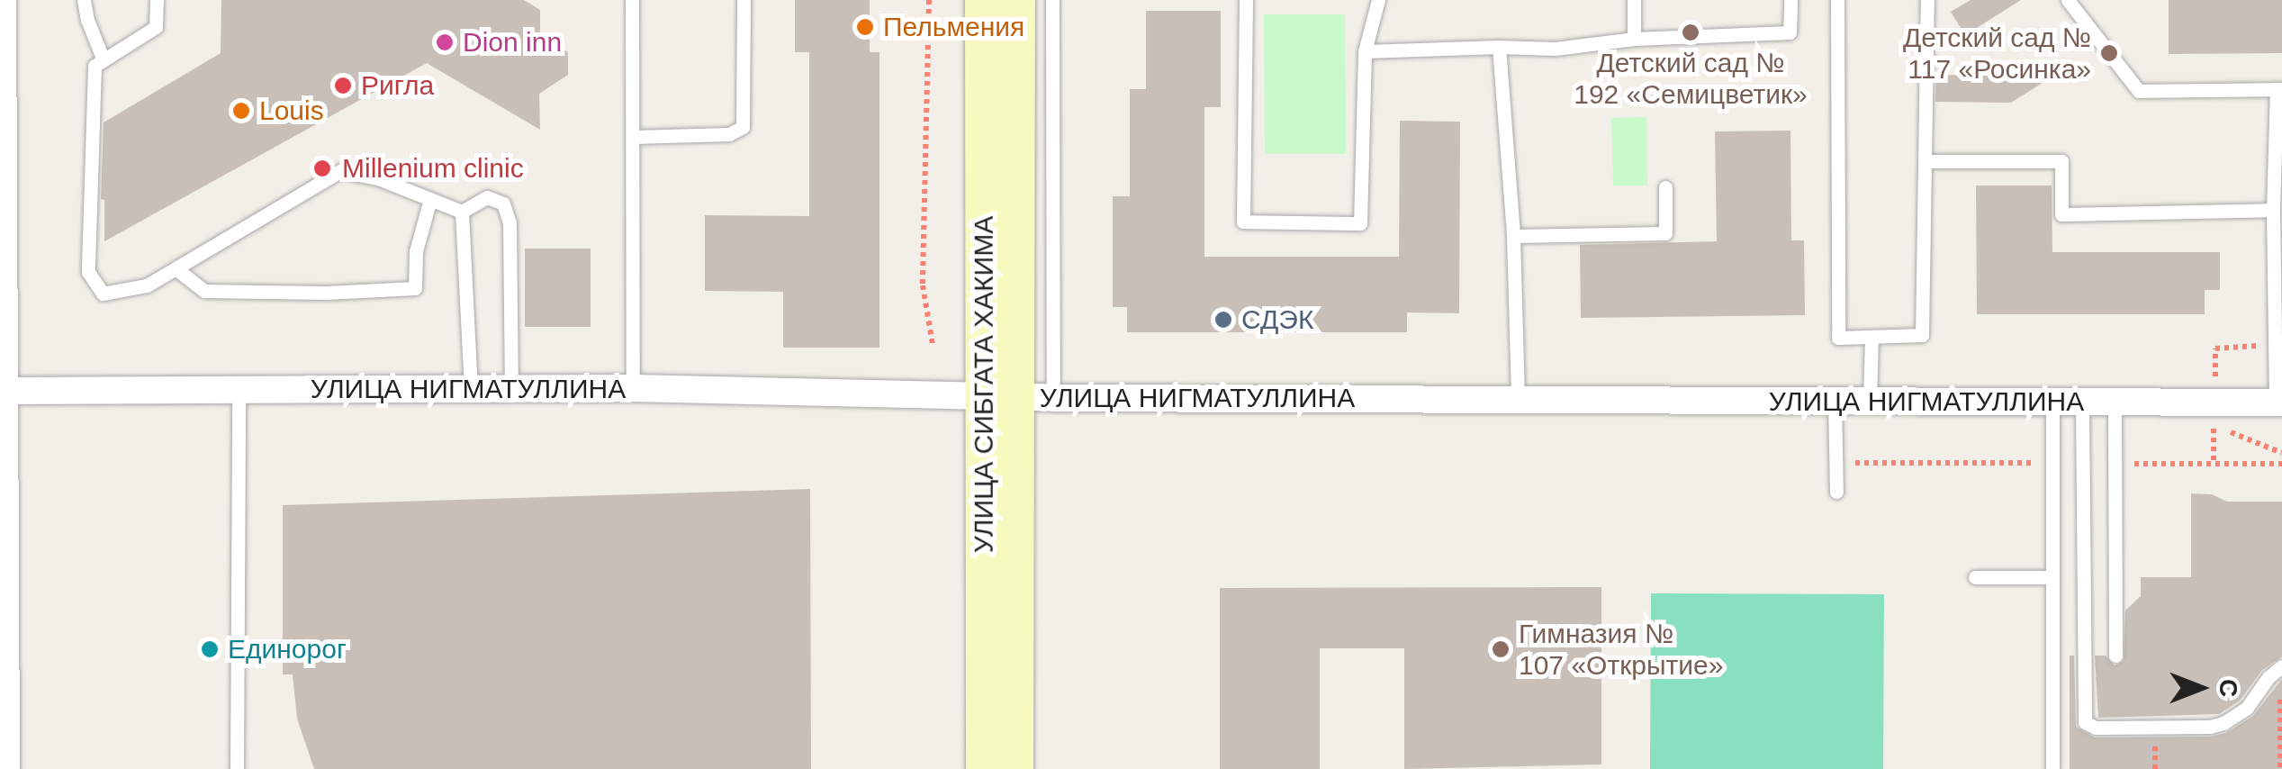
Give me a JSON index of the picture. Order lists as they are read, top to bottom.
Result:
{
  "streets": {
    "main road": ["УЛИЦА СИБГАТА ХАКИМА"],
    "street": ["УЛИЦА НИГМАТУЛЛИНА"]
  },
  "crossings": [
    ["УЛИЦА СИБГАТА ХАКИМА", "УЛИЦА НИГМАТУЛЛИНА"]
  ],
  "places": [
    "Пельмения",
    "Детский сад № 192 «Семицветик»",
    "Dion inn",
    "Детский сад № 117 «Росинка»",
    "Ригла",
    "Louis",
    "Millenium clinic",
    "СДЭК",
    "Единорог",
    "Гимназия № 107 «Открытие»"
  ],
  "north": "right"
}
